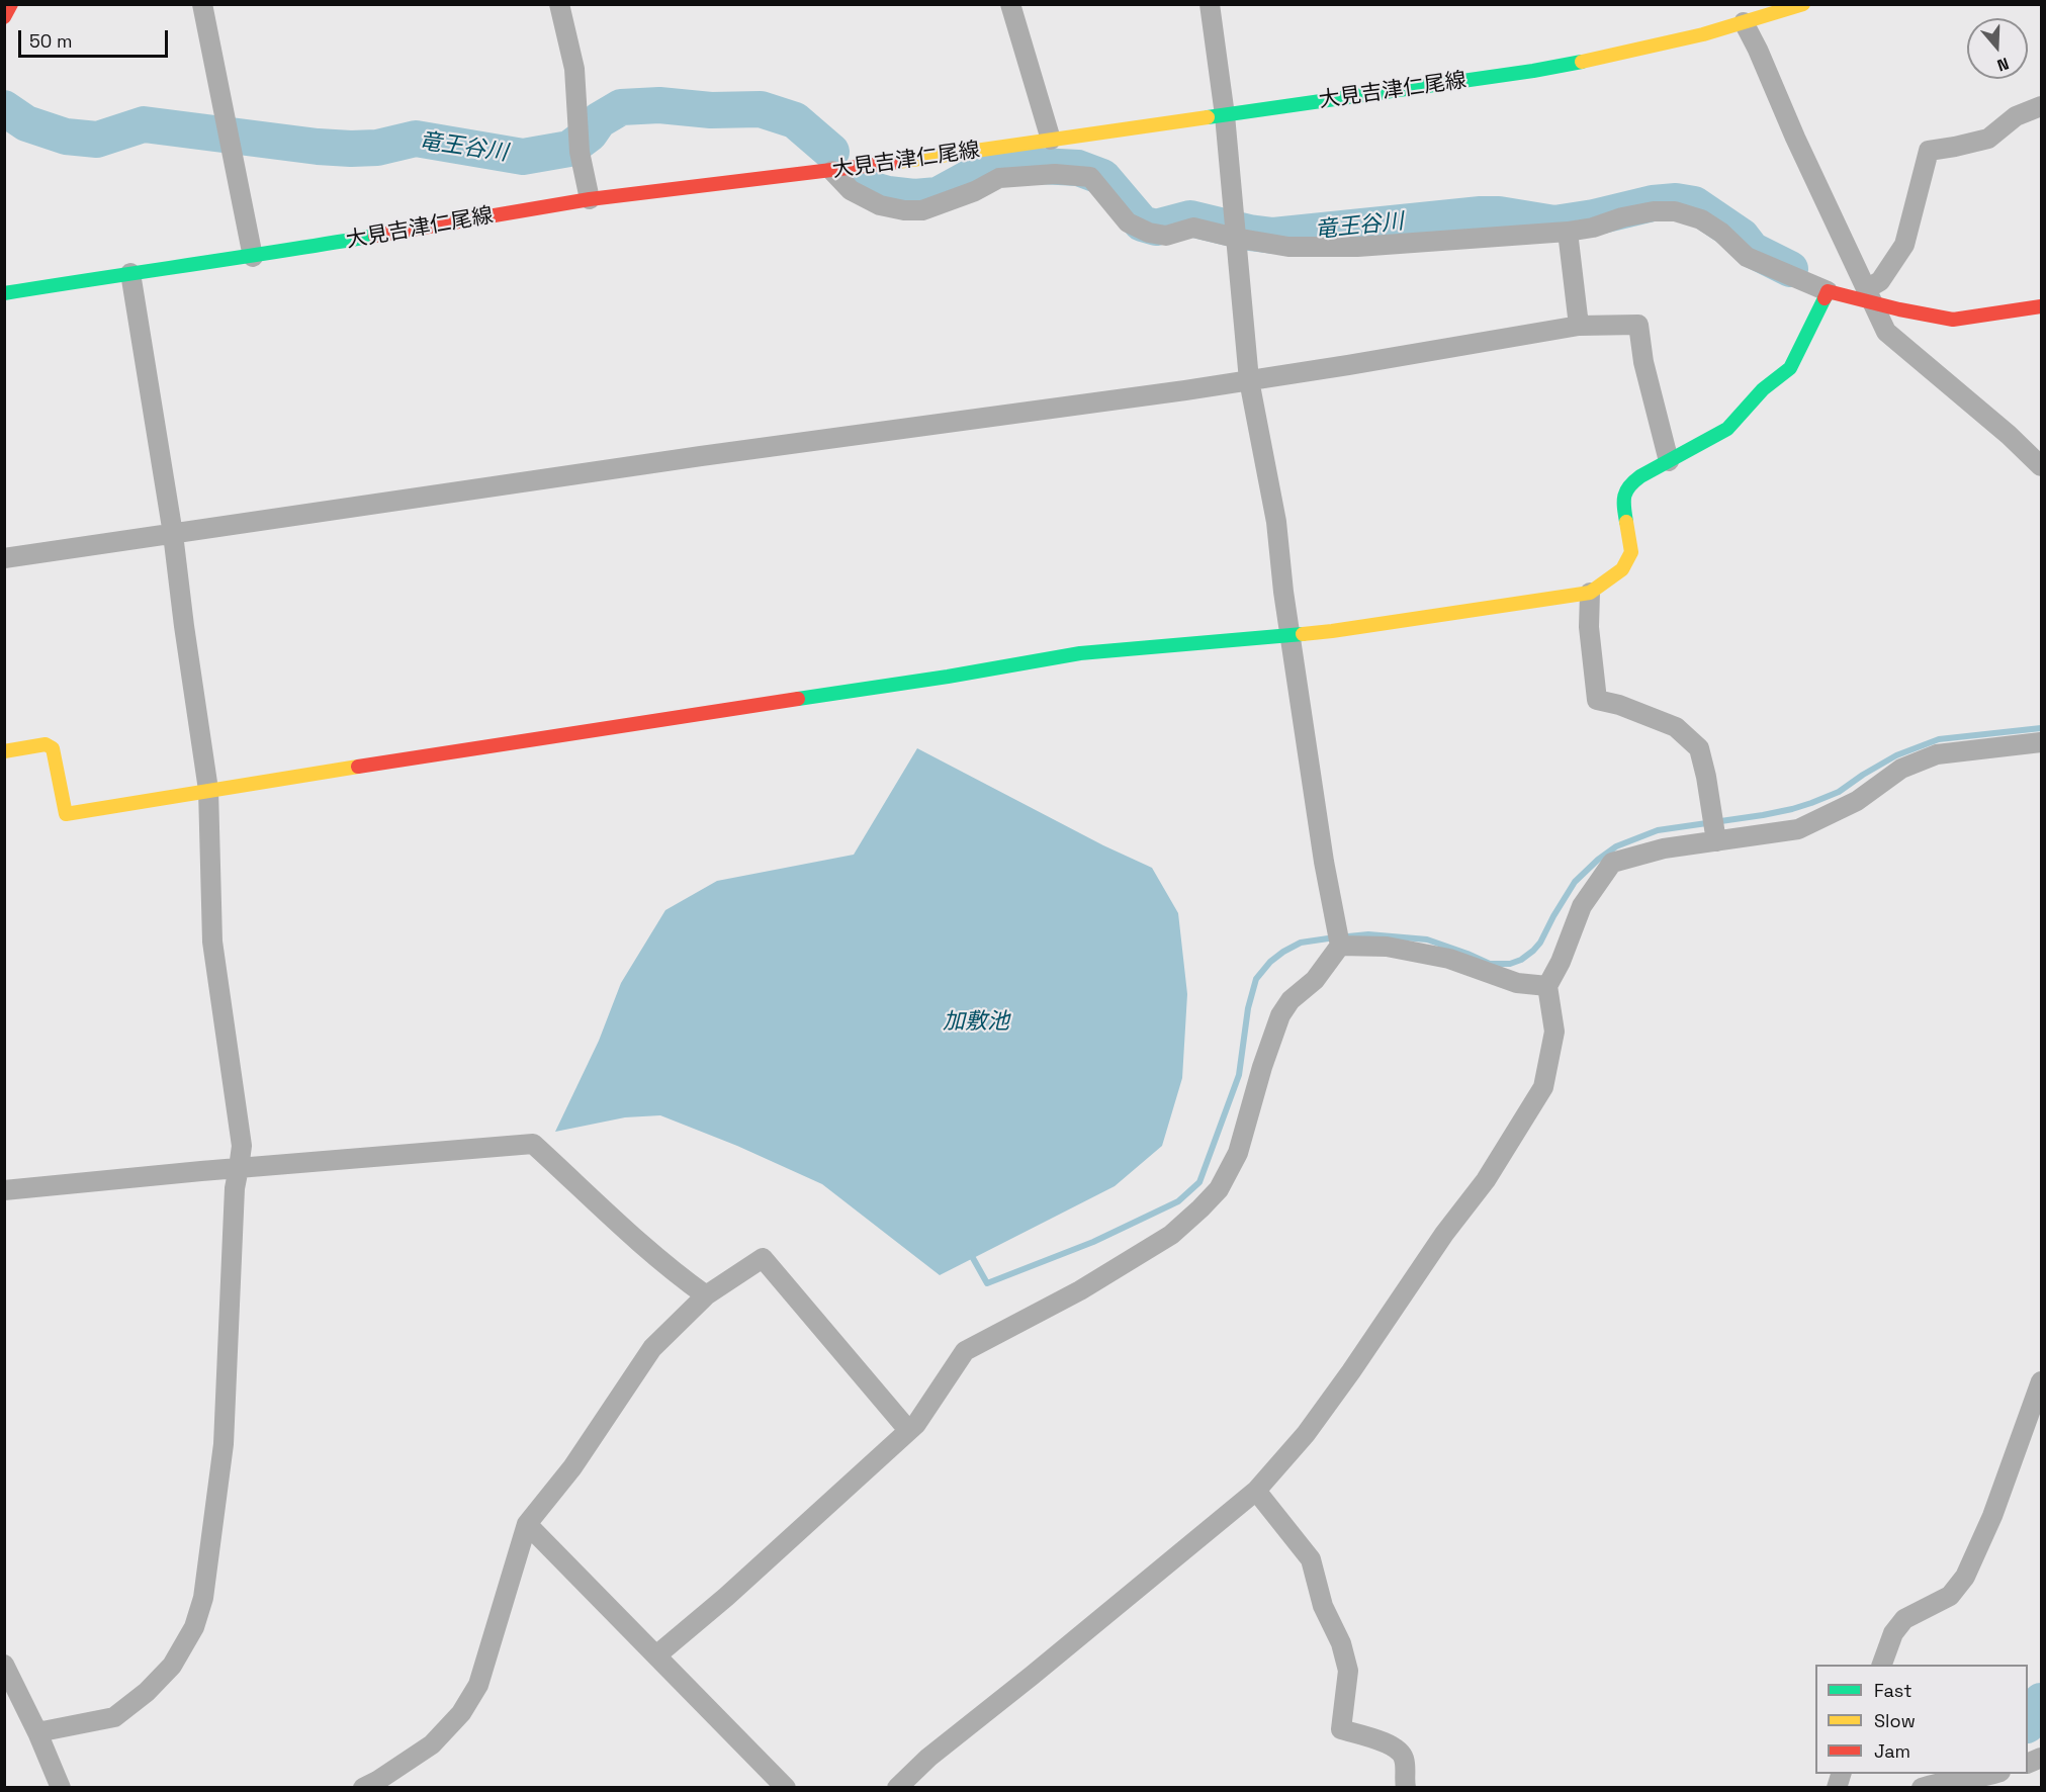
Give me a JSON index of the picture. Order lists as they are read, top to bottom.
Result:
{
  "streets": {
    "main road": ["大見吉津仁尾線"]
  },
  "water": ["竜王谷川", "加敷池"],
  "legend": ["Fast", "Slow", "Jam"],
  "scale_bar": "50 m",
  "north": "bottom"
}
